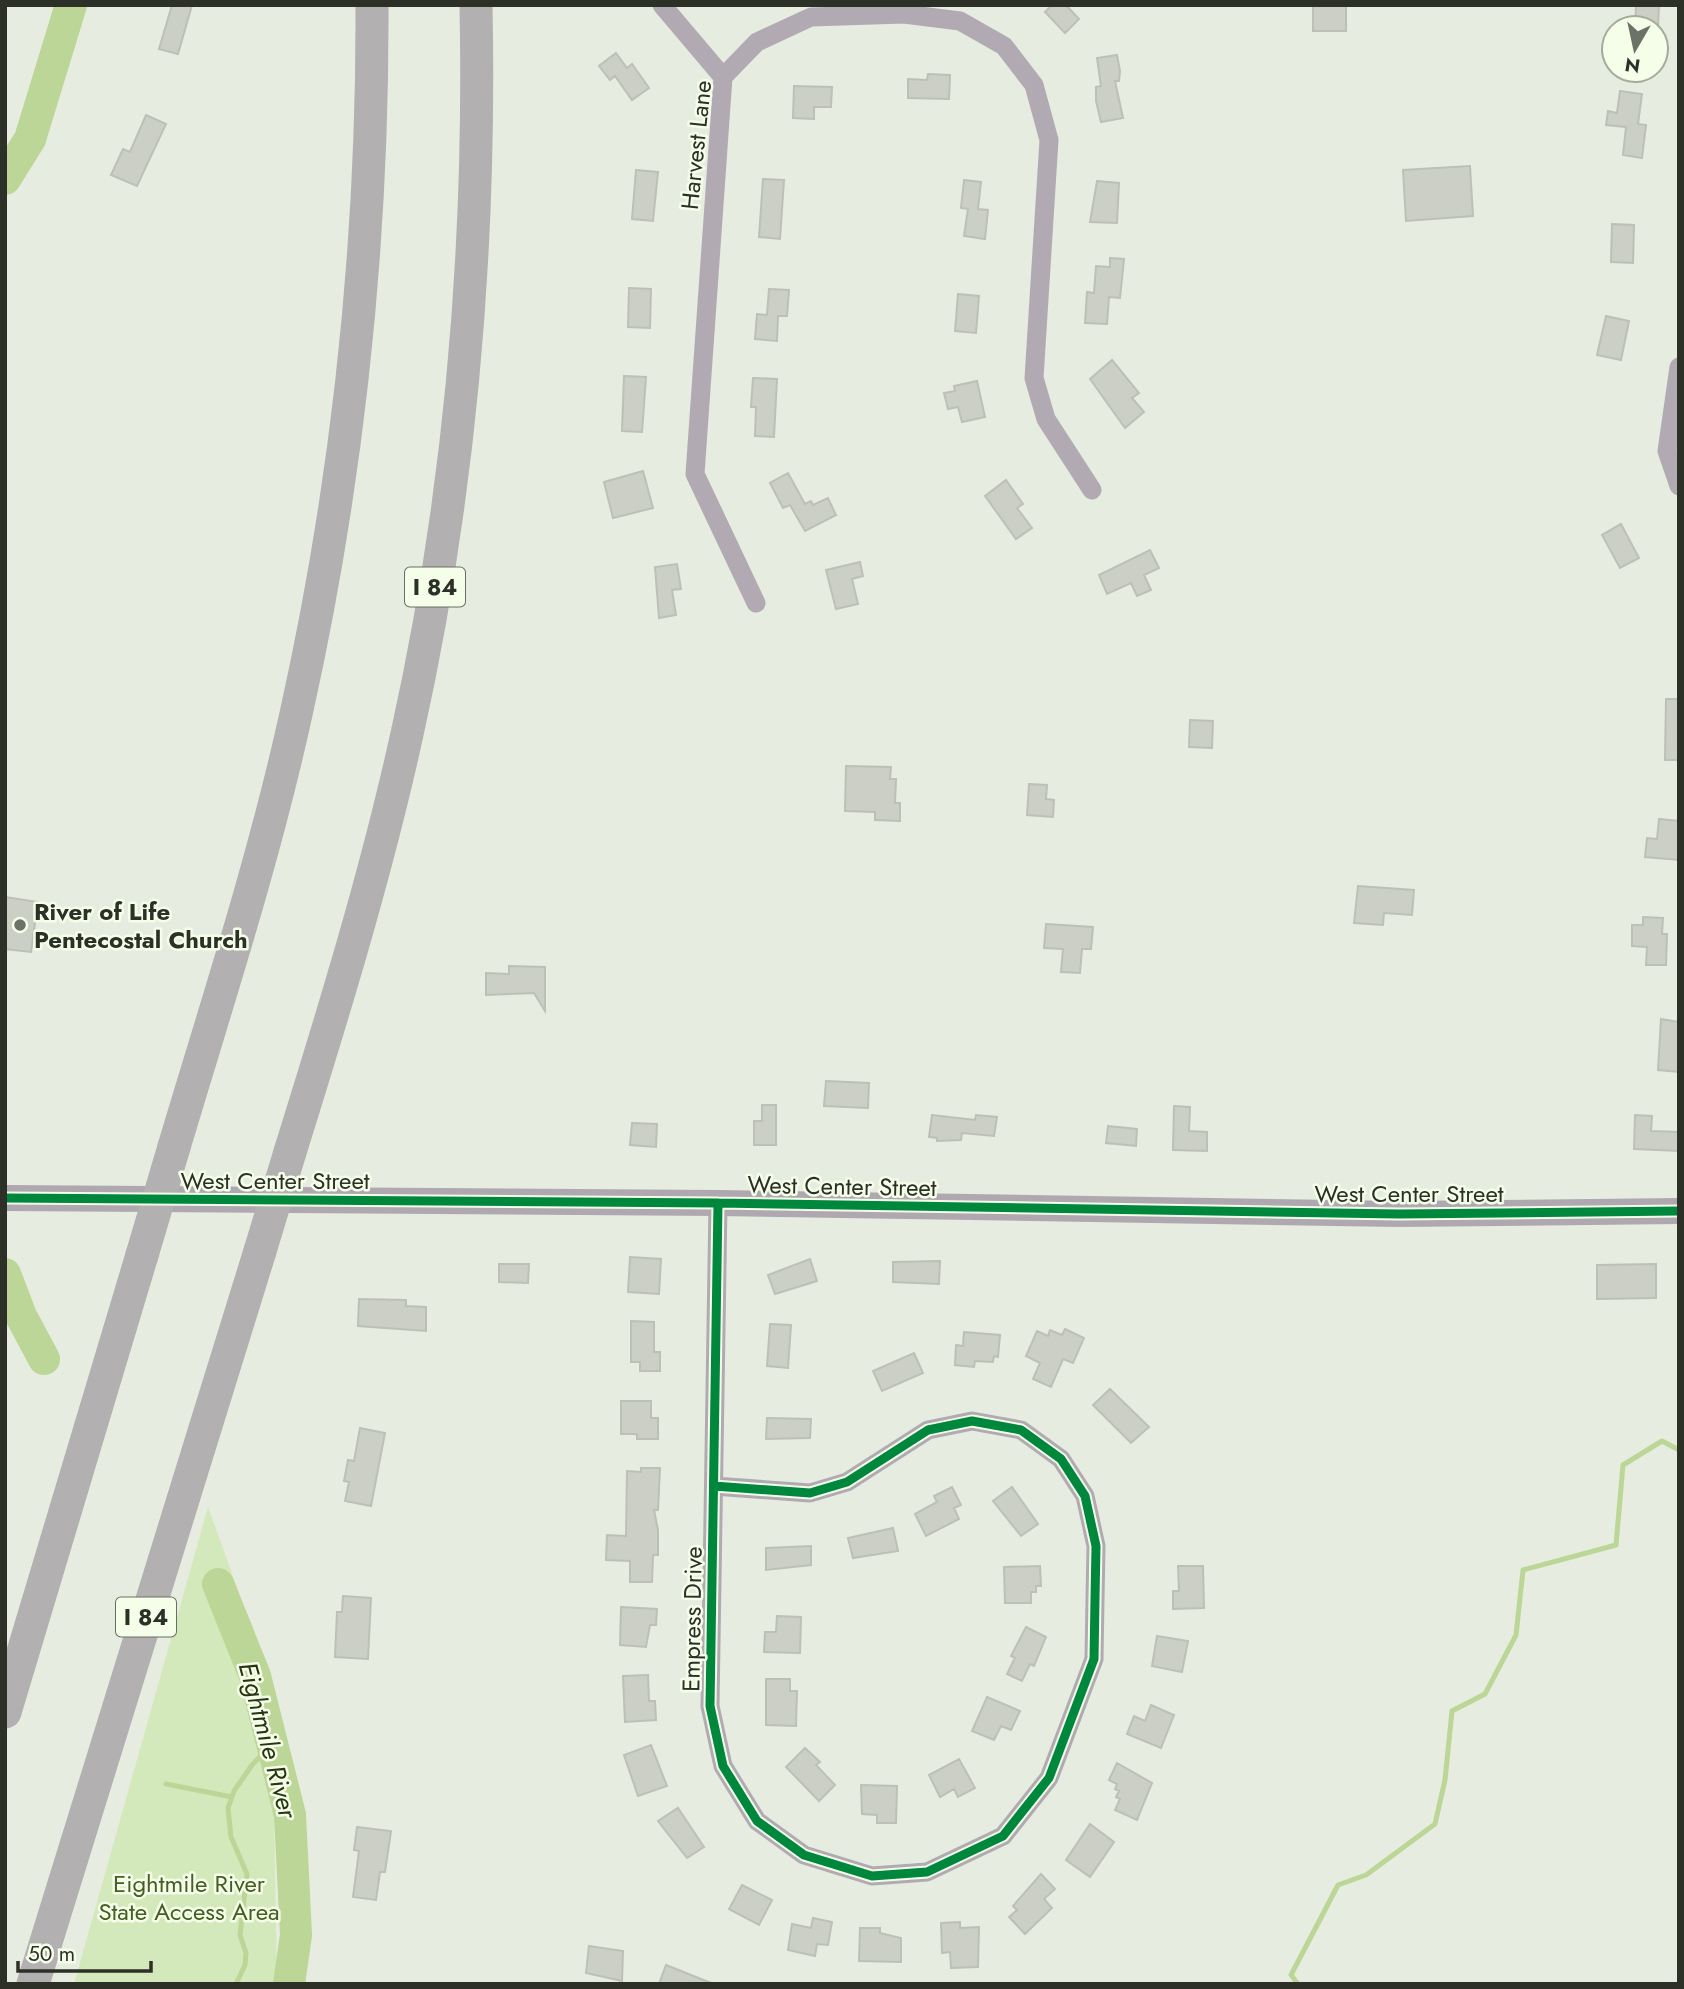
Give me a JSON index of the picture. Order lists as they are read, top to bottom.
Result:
{
  "streets": {
    "highway": ["I 84"],
    "street": ["Harvest Lane", "West Center Street", "Empress Drive"]
  },
  "crossings": [
    ["West Center Street", "Empress Drive"]
  ],
  "water": ["Eightmile River"],
  "parks": ["Eightmile River State Access Area"],
  "places": ["River of Life Pentecostal Church"],
  "scale_bar": "50 m",
  "north": "bottom"
}
